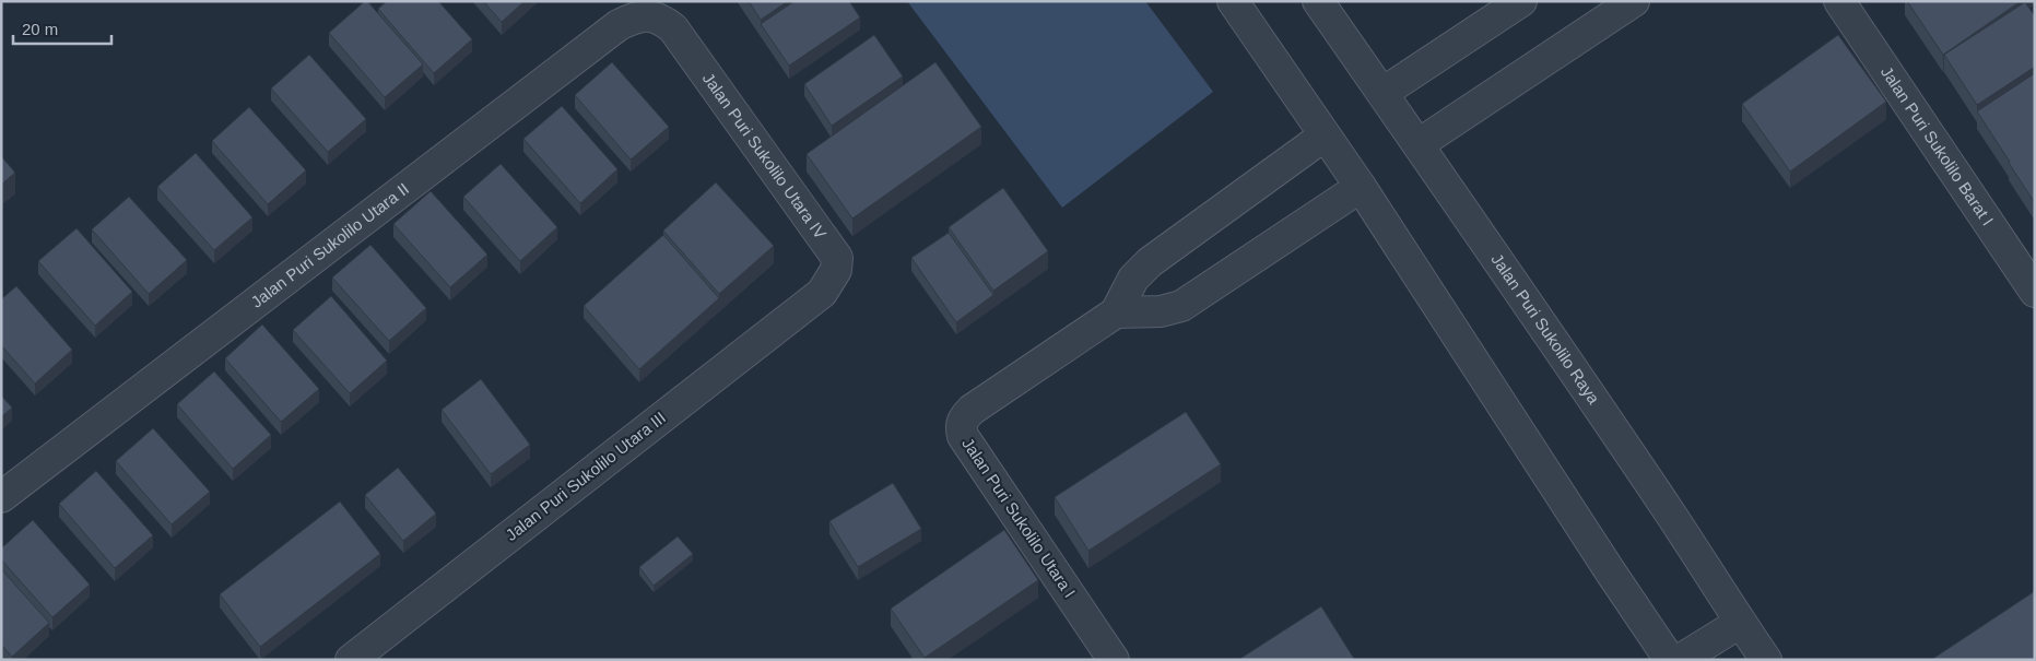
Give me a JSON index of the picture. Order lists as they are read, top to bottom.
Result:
{
  "streets": {
    "street": [
      "Jalan Puri Sukolilo Barat I",
      "Jalan Puri Sukolilo Utara IV",
      "Jalan Puri Sukolilo Utara II",
      "Jalan Puri Sukolilo Raya",
      "Jalan Puri Sukolilo Utara III",
      "Jalan Puri Sukolilo Utara I"
    ]
  },
  "crossings": [
    ["Jalan Puri Sukolilo Utara IV", "Jalan Puri Sukolilo Utara II"],
    ["Jalan Puri Sukolilo Utara IV", "Jalan Puri Sukolilo Utara III"]
  ],
  "scale_bar": "20 m"
}
